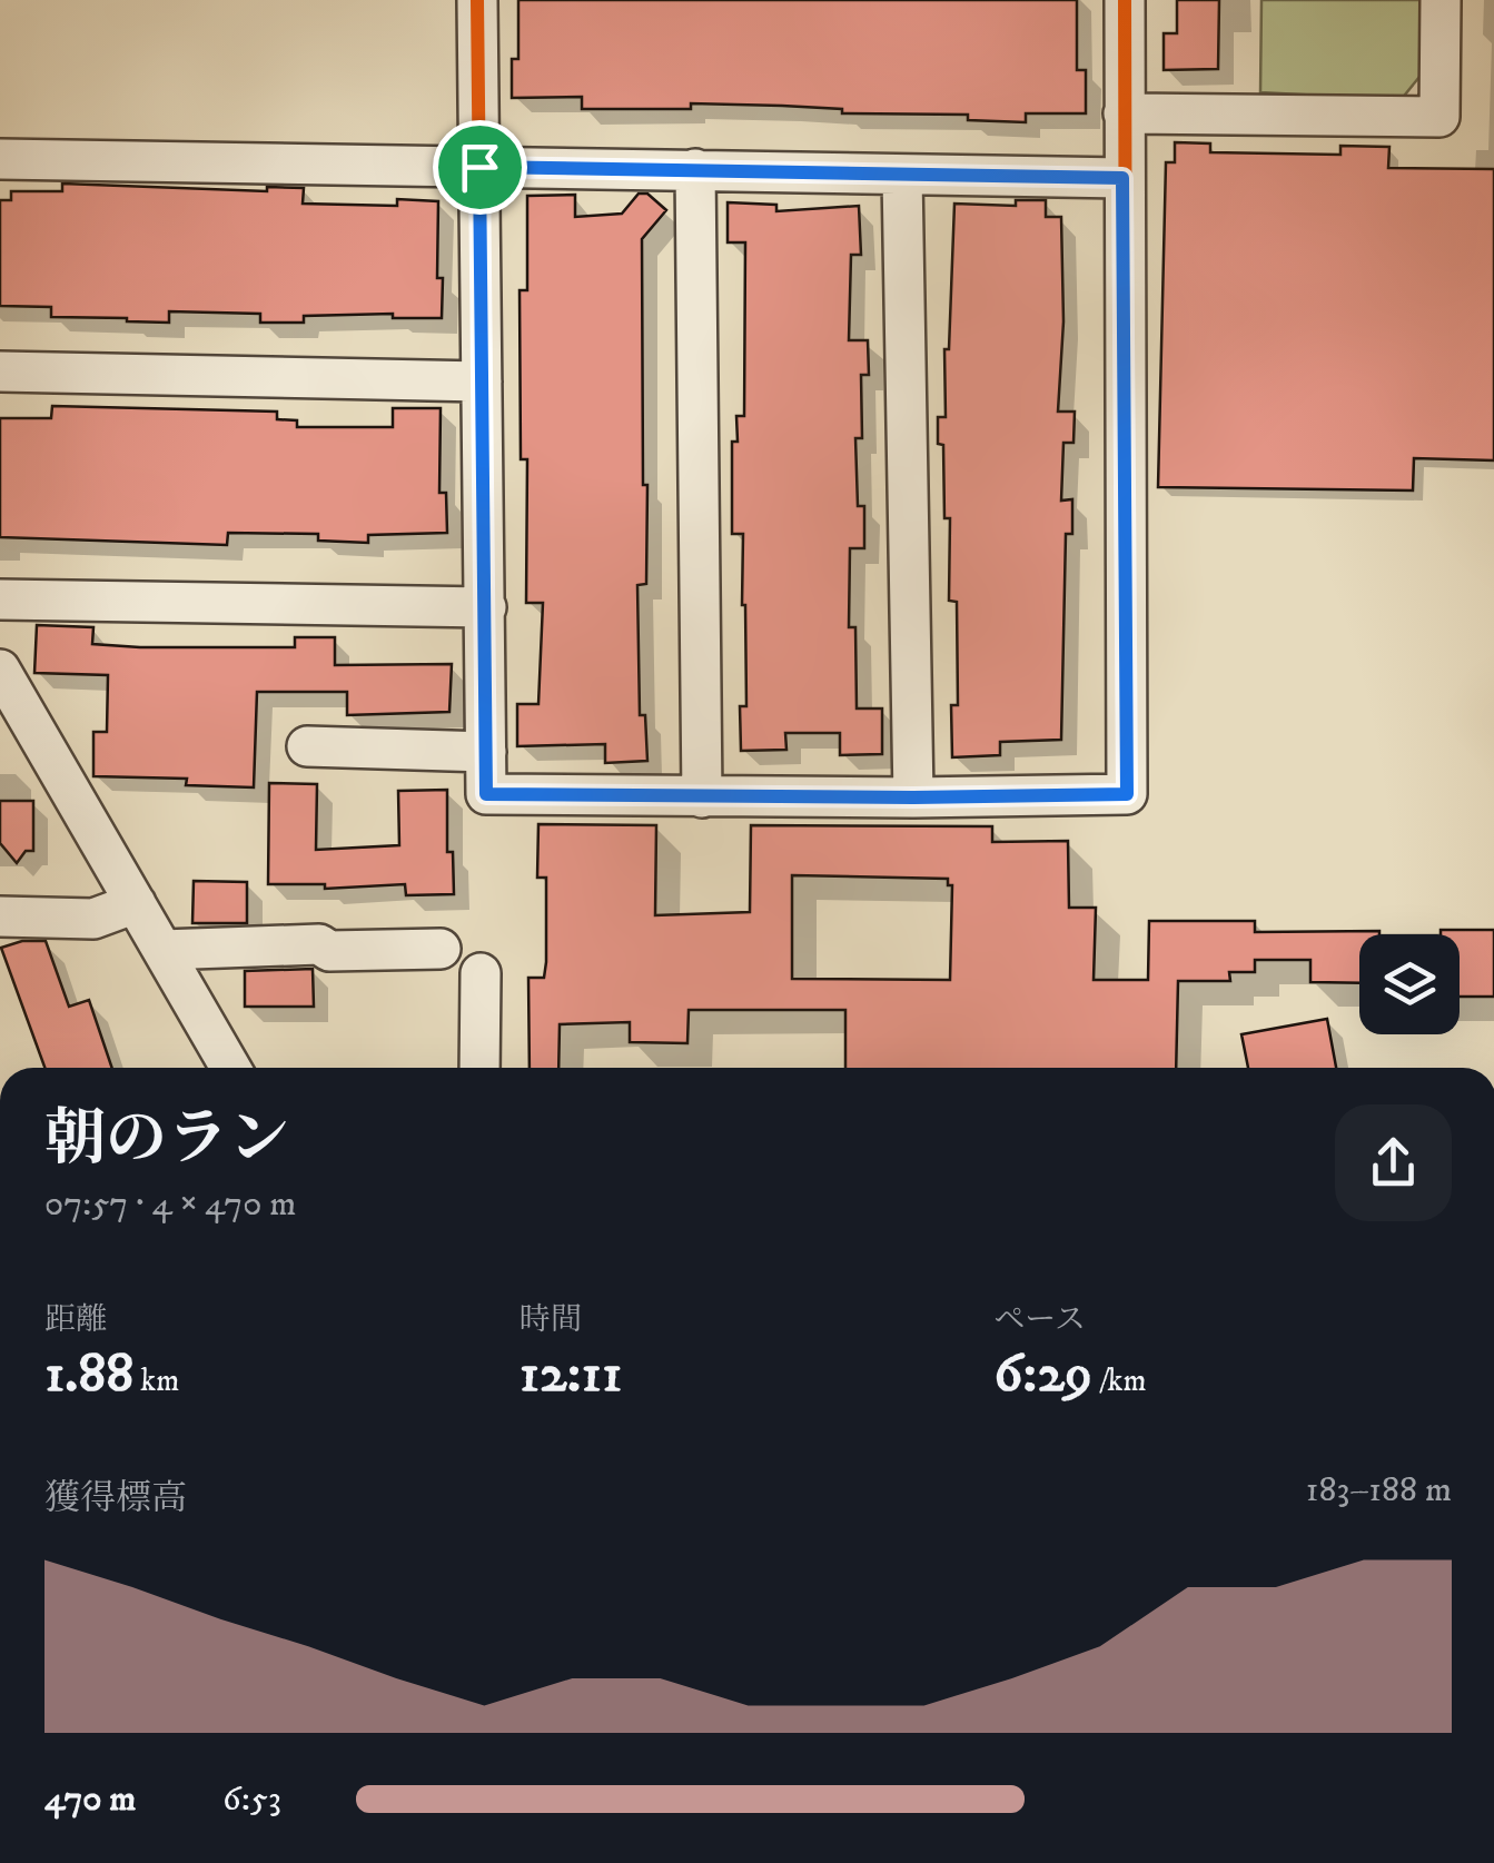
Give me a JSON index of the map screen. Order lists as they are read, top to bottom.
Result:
{
  "page": {
    "heading": ["朝のラン", "07:57 · 4 × 470 m"],
    "stats": [
      ["距離", "1.88 km"],
      ["時間", "12:11"],
      ["ペース", "6:29 /km"]
    ],
    "chart": ["獲得標高", "183–188 m"],
    "list": [
      {
        "name": "470 m",
        "note": "6:53"
      }
    ]
  }
}
